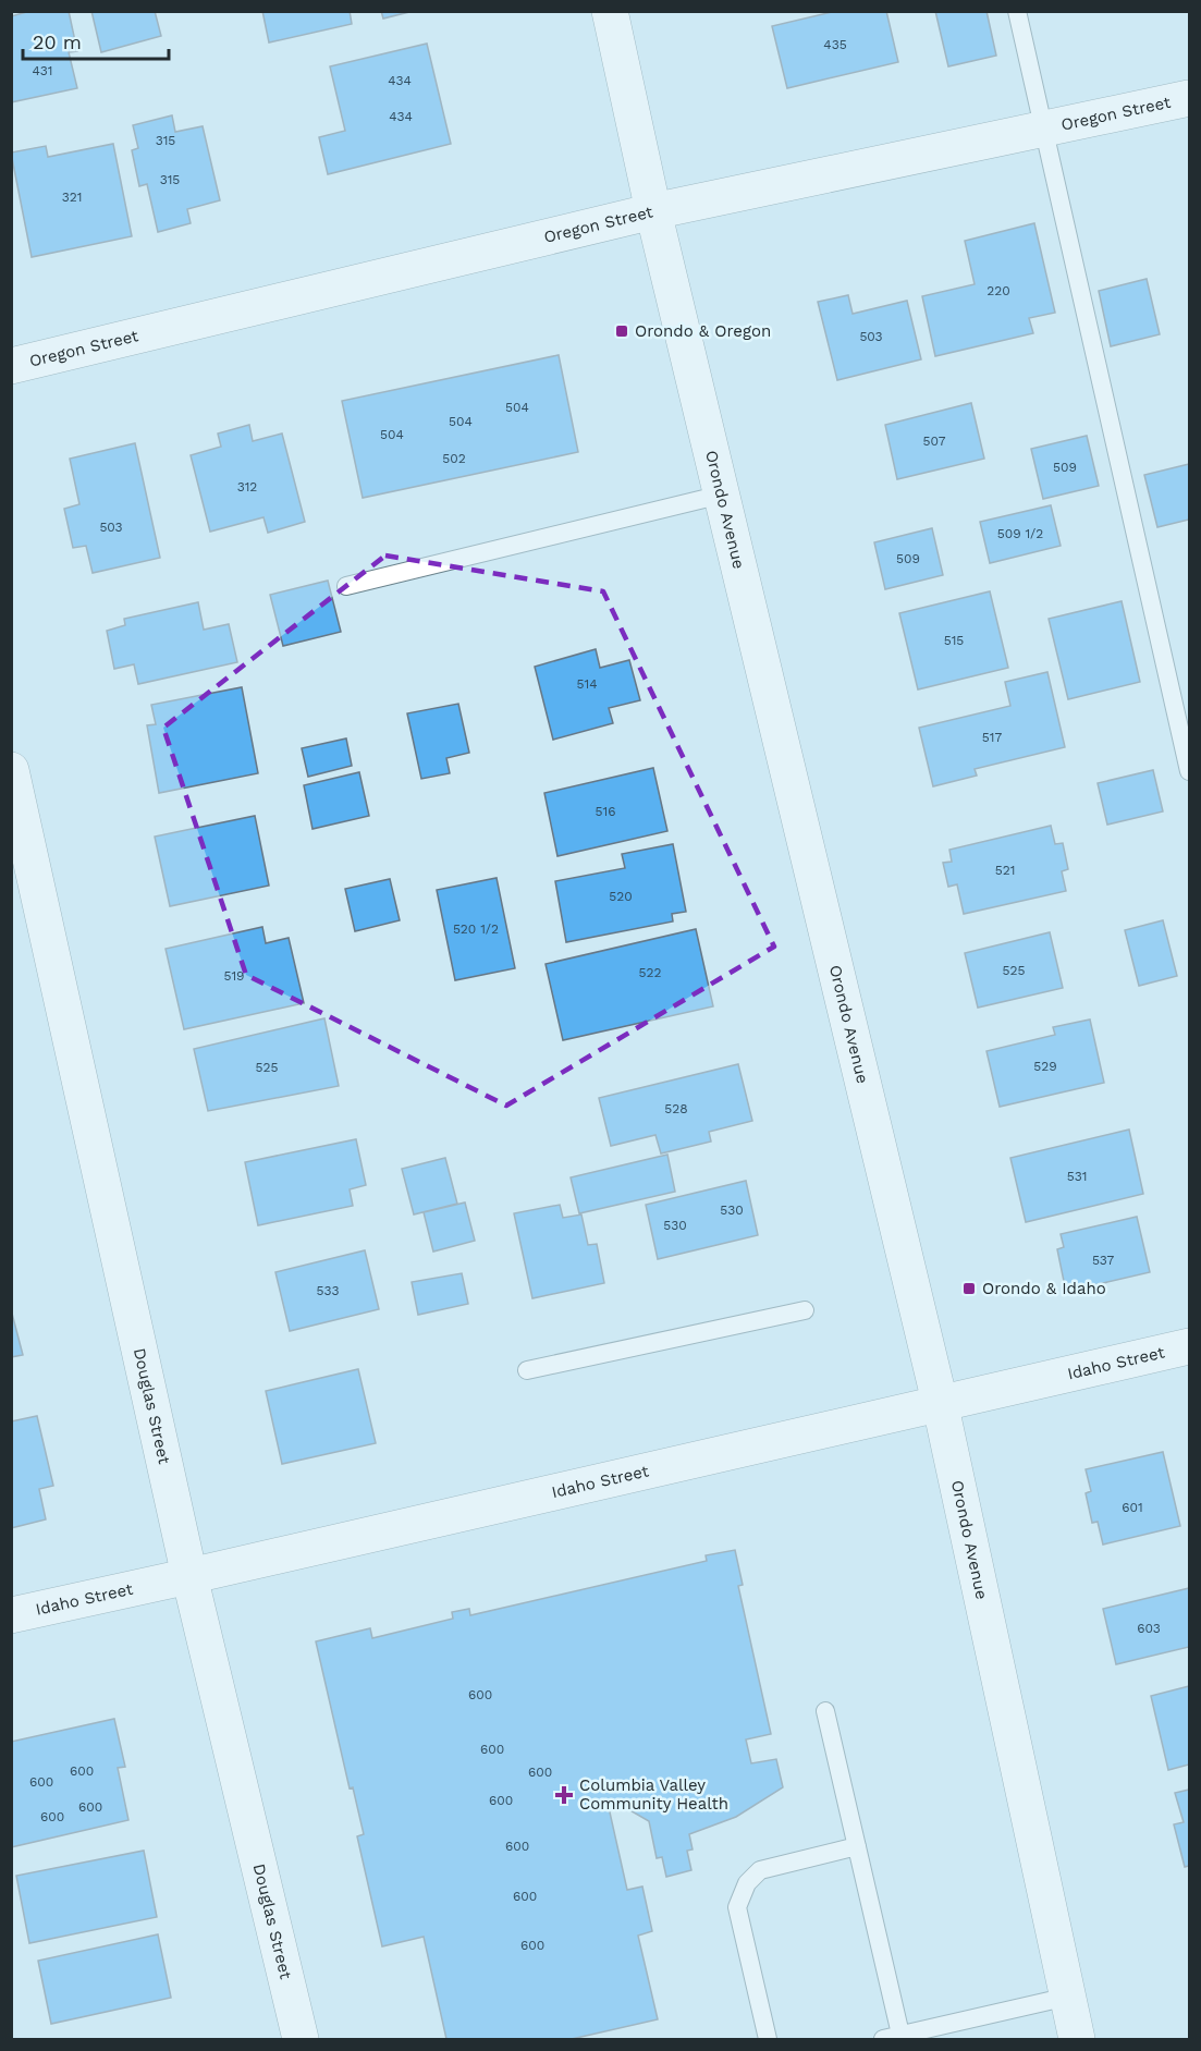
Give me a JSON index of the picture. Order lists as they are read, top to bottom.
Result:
{
  "streets": {
    "street": [
      "Oregon Street",
      "Orondo Avenue",
      "Idaho Street",
      "Douglas Street"
    ]
  },
  "crossings": [
    ["Oregon Street", "Orondo Avenue"],
    ["Orondo Avenue", "Idaho Street"],
    ["Idaho Street", "Douglas Street"]
  ],
  "places": {
    "transit": ["Orondo & Oregon", "Orondo & Idaho"],
    "health": ["Columbia Valley Community Health"]
  },
  "house_numbers": [
    "435",
    "431",
    "434",
    "434",
    "315",
    "315",
    "321",
    "220",
    "503",
    "504",
    "504",
    "504",
    "507",
    "502",
    "509",
    "312",
    "503",
    "509 1/2",
    "509",
    "515",
    "514",
    "517",
    "516",
    "521",
    "520",
    "520 1/2",
    "525",
    "522",
    "519",
    "529",
    "525",
    "528",
    "531",
    "530",
    "530",
    "537",
    "533",
    "601",
    "603",
    "600",
    "600",
    "600",
    "600",
    "600",
    "600",
    "600",
    "600",
    "600",
    "600",
    "600"
  ],
  "scale_bar": "20 m"
}
